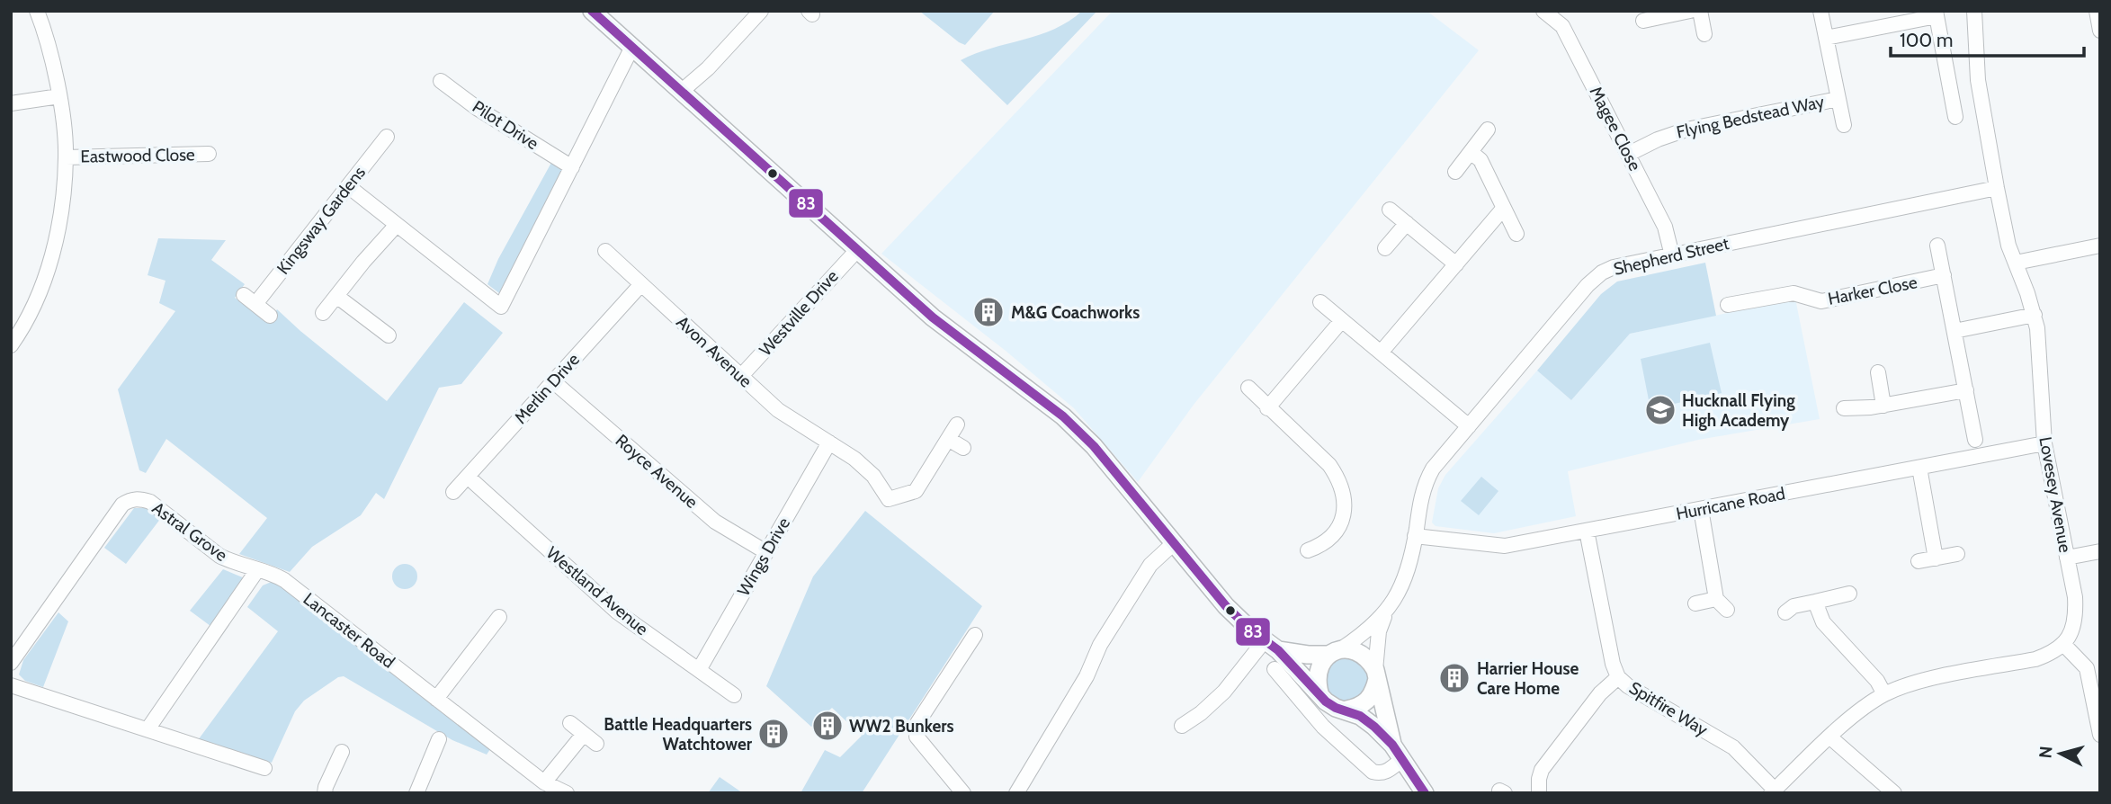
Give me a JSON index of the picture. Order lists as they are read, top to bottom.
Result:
{
  "streets": {
    "street": [
      "Flying Bedstead Way",
      "Pilot Drive",
      "Magee Close",
      "Eastwood Close",
      "Kingsway Gardens",
      "Shepherd Street",
      "Harker Close",
      "Westville Drive",
      "Avon Avenue",
      "Merlin Drive",
      "Royce Avenue",
      "Lovesey Avenue",
      "Hurricane Road",
      "Astral Grove",
      "Wings Drive",
      "Westland Avenue",
      "Lancaster Road",
      "Spitfire Way"
    ]
  },
  "crossings": [
    ["Flying Bedstead Way", "Magee Close"],
    ["Magee Close", "Shepherd Street"],
    ["Shepherd Street", "Lovesey Avenue"],
    ["Shepherd Street", "Hurricane Road"],
    ["Westville Drive", "Avon Avenue"],
    ["Avon Avenue", "Merlin Drive"],
    ["Avon Avenue", "Wings Drive"],
    ["Merlin Drive", "Royce Avenue"],
    ["Merlin Drive", "Westland Avenue"],
    ["Royce Avenue", "Wings Drive"],
    ["Lovesey Avenue", "Hurricane Road"],
    ["Hurricane Road", "Spitfire Way"],
    ["Astral Grove", "Lancaster Road"],
    ["Wings Drive", "Westland Avenue"]
  ],
  "places": {
    "building": [
      "M&G Coachworks",
      "Harrier House Care Home",
      "WW2 Bunkers",
      "Battle Headquarters Watchtower"
    ],
    "school or university": ["Hucknall Flying High Academy"]
  },
  "lines": ["transit line 83"],
  "scale_bar": "100 m",
  "north": "left"
}
